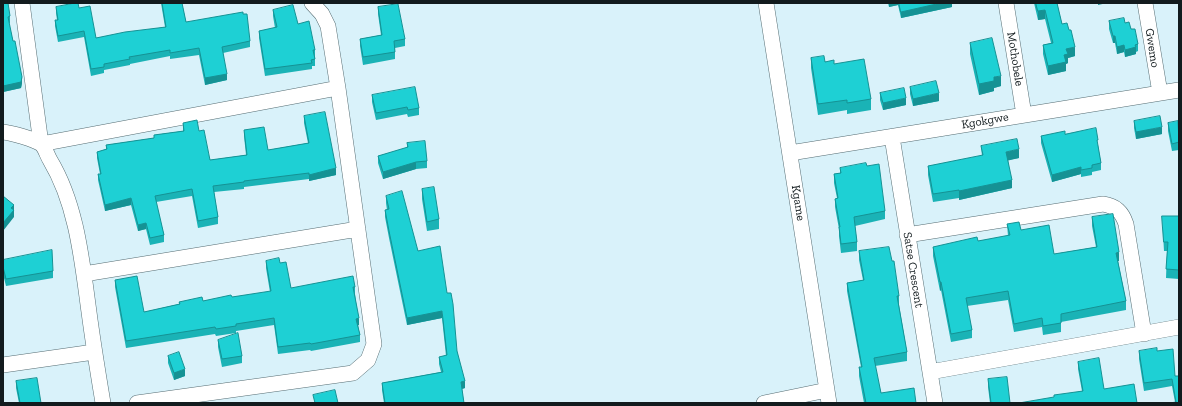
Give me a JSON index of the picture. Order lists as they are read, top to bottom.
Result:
{
  "streets": {
    "street": [
      "Gwemo",
      "Mothobele",
      "Kgokgwe",
      "Kgame",
      "Satse Crescent"
    ]
  },
  "crossings": [
    ["Gwemo", "Kgokgwe"],
    ["Mothobele", "Kgokgwe"],
    ["Kgokgwe", "Kgame"],
    ["Kgokgwe", "Satse Crescent"]
  ]
}
